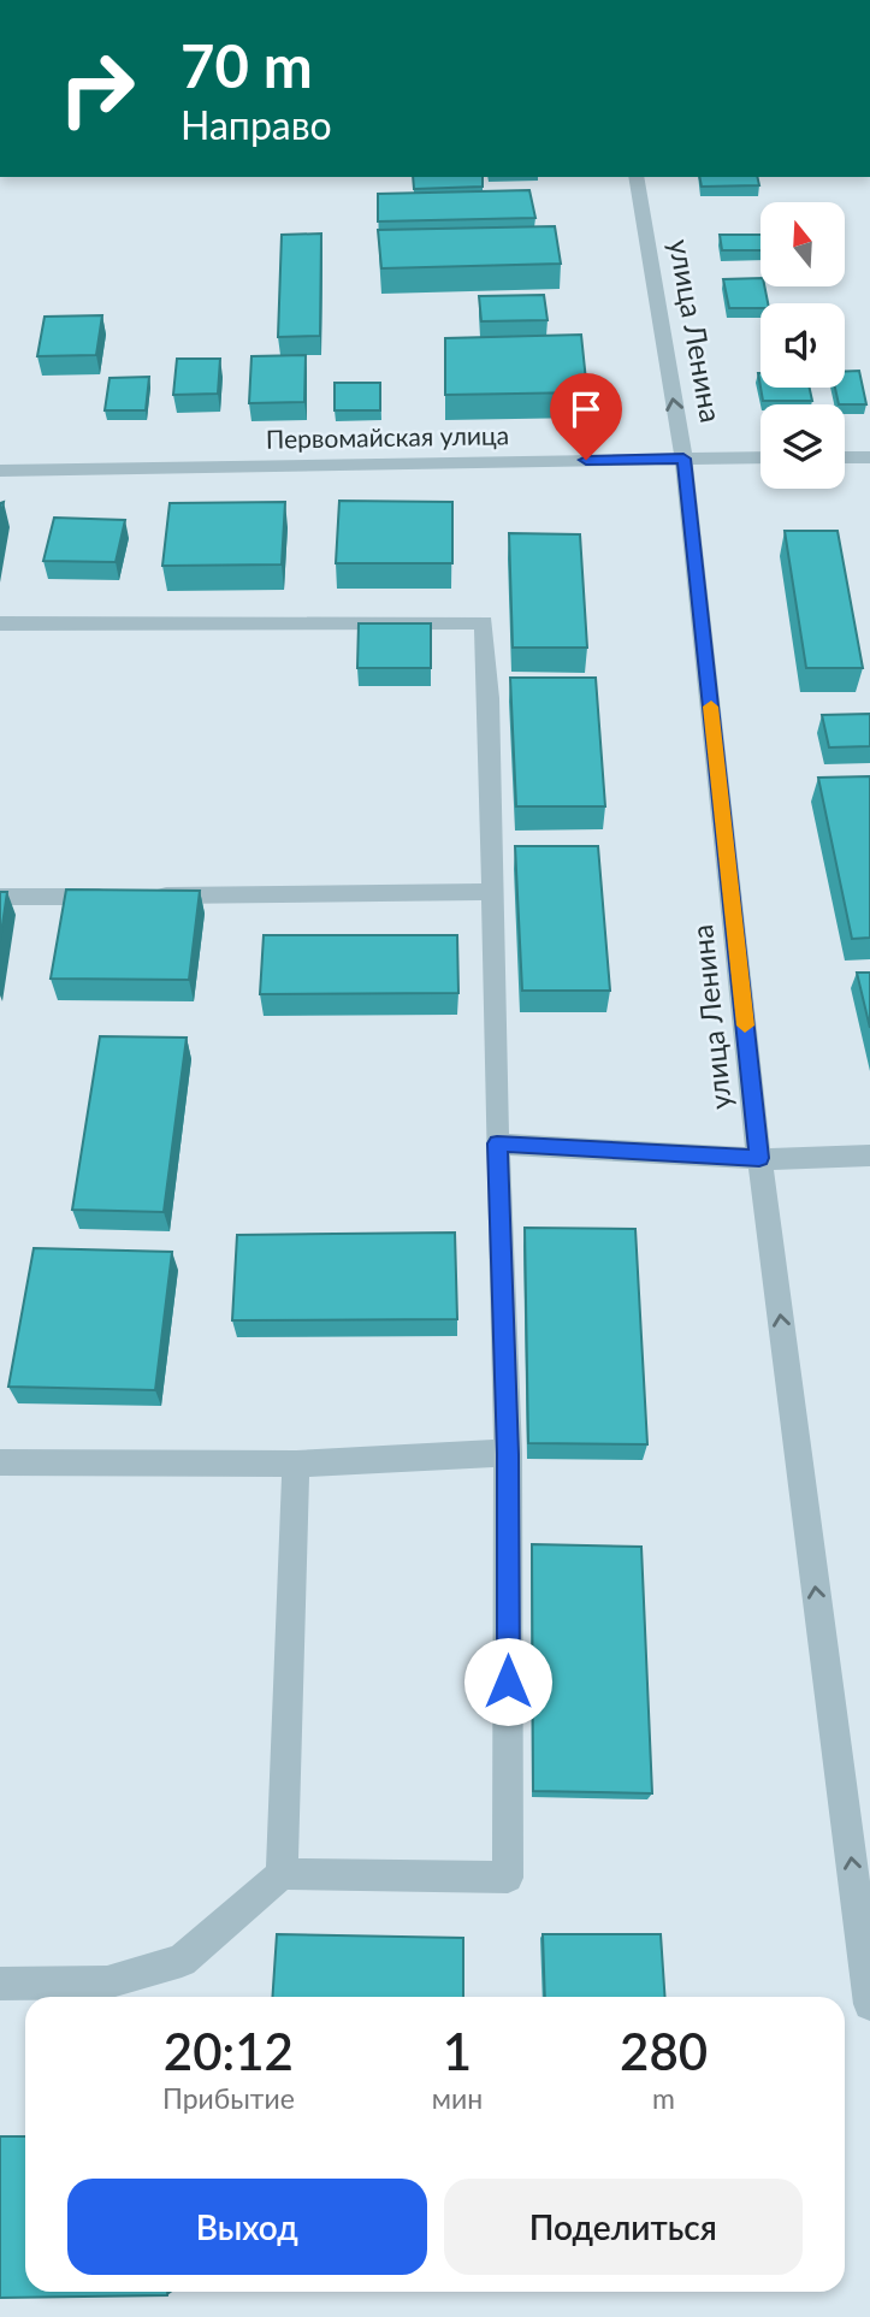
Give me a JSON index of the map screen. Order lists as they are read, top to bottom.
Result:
{
  "streets": {
    "street": ["улица Ленина", "Первомайская улица"]
  },
  "crossings": [
    ["улица Ленина", "Первомайская улица"]
  ],
  "one_way": ["улица Ленина"],
  "north": "top",
  "page": {
    "turn": ["70 m", "Направо"],
    "eta": [
      "20:12",
      "Прибытие",
      "1",
      "мин",
      "280",
      "m"
    ],
    "buttons": ["Выход", "Поделиться"]
  }
}
